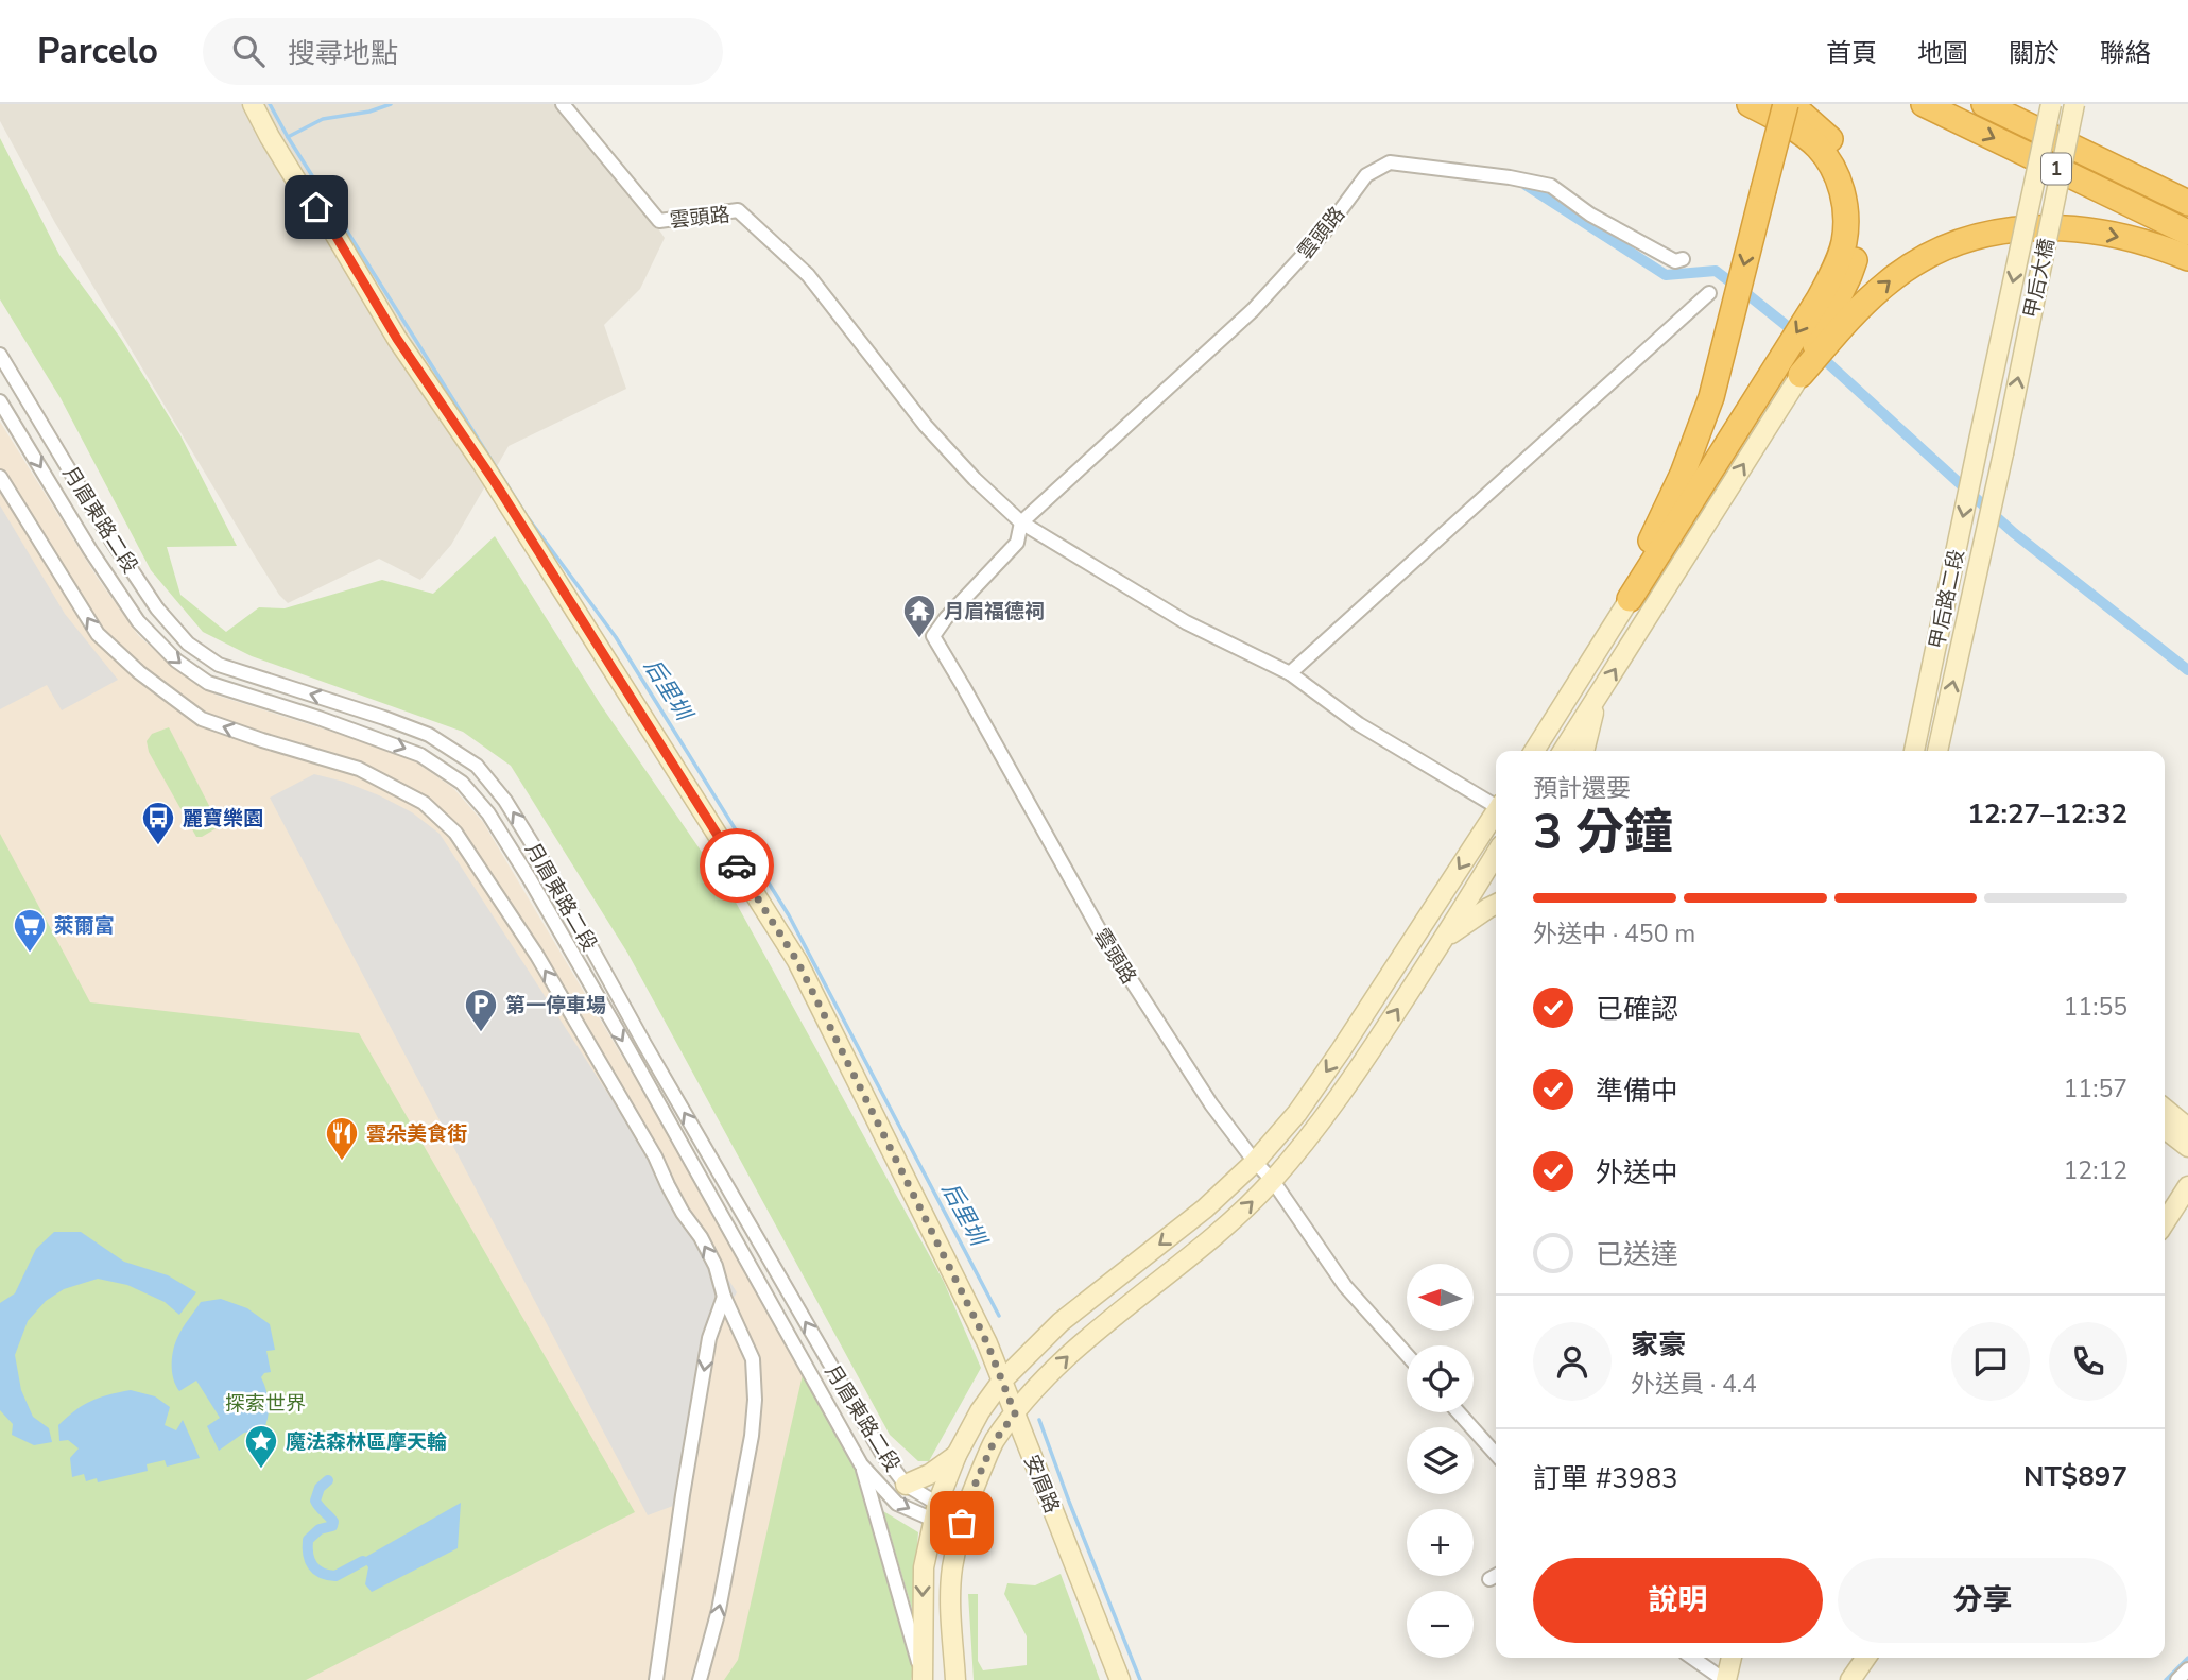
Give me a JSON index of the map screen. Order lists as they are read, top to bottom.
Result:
{
  "streets": {
    "highway": ["1"],
    "street": [
      "雲頭路",
      "甲后大橋",
      "月眉東路二段",
      "甲后路二段",
      "安眉路"
    ]
  },
  "crossings": [
    ["甲后大橋", "甲后路二段"]
  ],
  "water": ["后里圳"],
  "parks": ["探索世界"],
  "places": {
    "temple": ["月眉福德祠"],
    "bus stop": ["麗寶樂園"],
    "supermarket": ["萊爾富"],
    "parking": ["第一停車場"],
    "restaurant": ["雲朵美食街"],
    "place": ["魔法森林區摩天輪"]
  },
  "north": "left",
  "page": {
    "header": "Parcelo",
    "search": "搜尋地點",
    "nav": [
      "首頁",
      "地圖",
      "關於",
      "聯絡"
    ],
    "heading": ["3 分鐘", "預計還要", "12:27–12:32"],
    "panel": [
      "家豪",
      "外送員 · 4.4",
      "訂單 #3983",
      "NT$897"
    ],
    "bar": "外送中 · 450 m",
    "list": [
      ["已確認", "11:55"],
      ["準備中", "11:57"],
      ["外送中", "12:12"],
      "已送達"
    ],
    "map_buttons": ["+", "−"],
    "buttons": ["說明", "分享"]
  }
}
